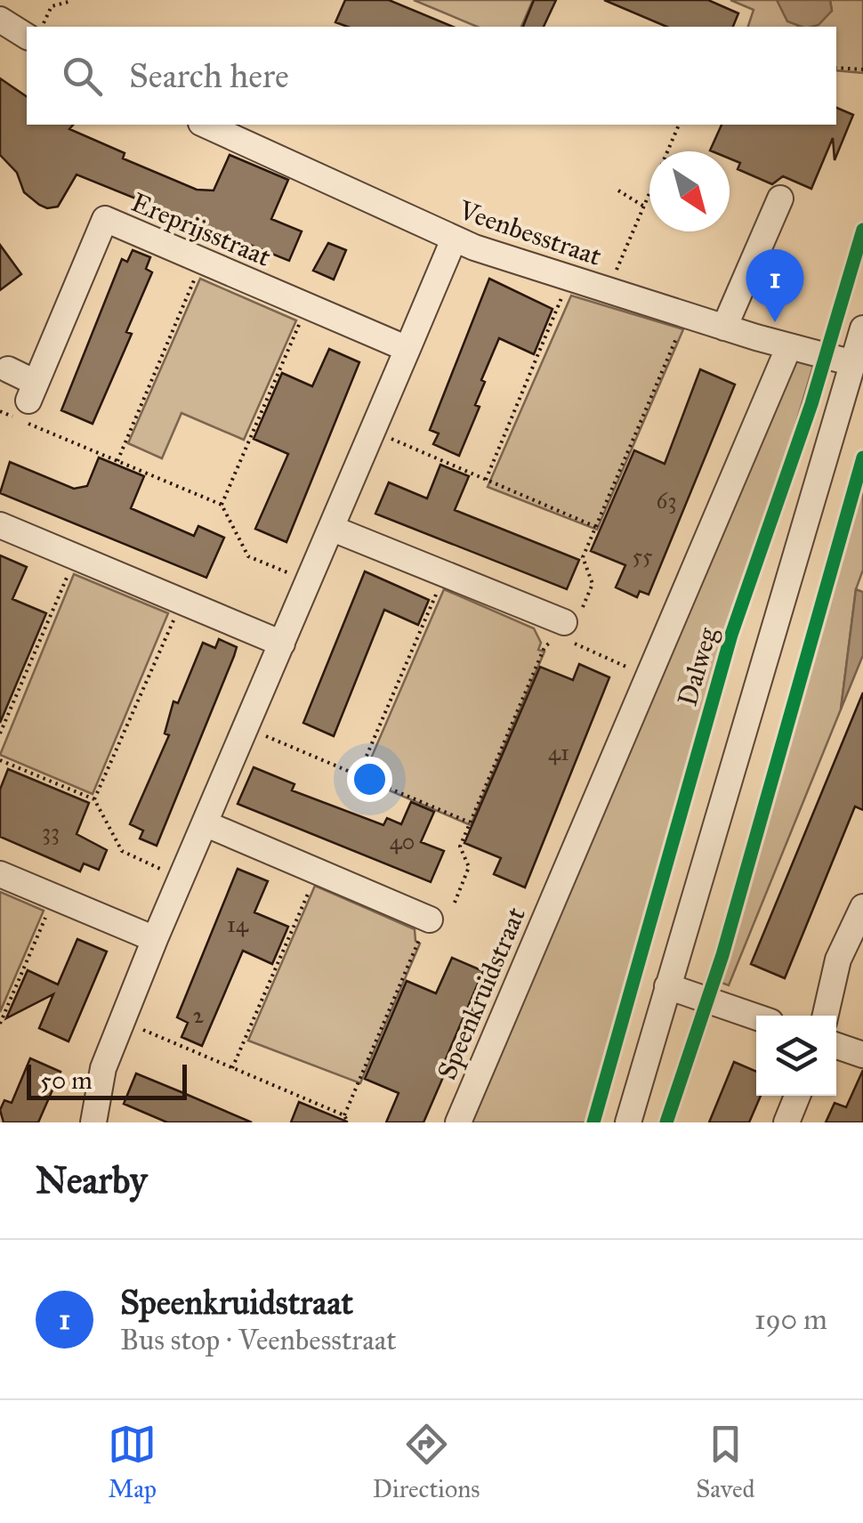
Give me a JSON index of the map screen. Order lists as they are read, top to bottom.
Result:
{
  "streets": {
    "street": ["Ereprijsstraat", "Veenbesstraat", "Speenkruidstraat"],
    "cycle path": ["Dalweg"]
  },
  "crossings": [
    ["Veenbesstraat", "Speenkruidstraat"]
  ],
  "house_numbers": [
    "63",
    "55",
    "41",
    "33",
    "40",
    "14",
    "2"
  ],
  "scale_bar": "50 m",
  "north": "bottom right",
  "page": {
    "search": "Search here",
    "pins": "1",
    "scale": "50 m",
    "heading": "Nearby",
    "list": [
      {
        "mark": "1",
        "name": "Speenkruidstraat",
        "note": "Bus stop · Veenbesstraat",
        "value": "190 m"
      }
    ],
    "nav": ["Map", "Directions", "Saved"]
  }
}
